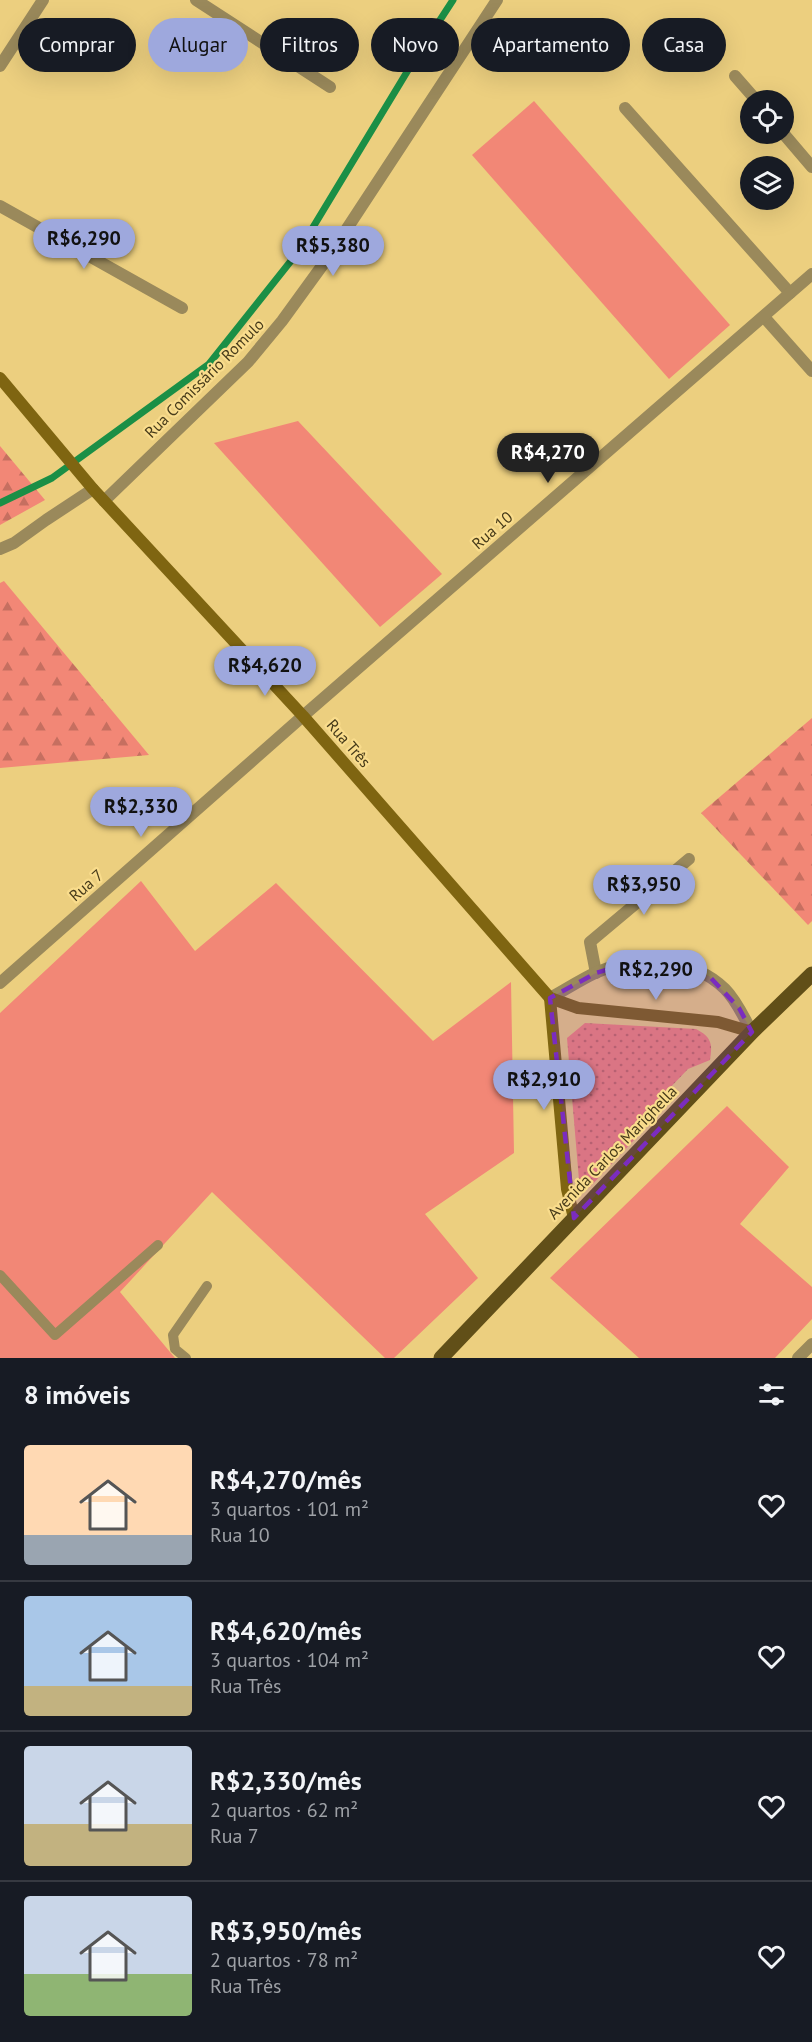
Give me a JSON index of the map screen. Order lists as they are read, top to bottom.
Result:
{
  "streets": {
    "main road": ["Rua Três", "Avenida Carlos Marighella"],
    "street": ["Rua Comissário Romulo", "Rua 10", "Rua 7"]
  },
  "crossings": [
    ["Rua Comissário Romulo", "Rua Três"],
    ["Rua 10", "Rua Três"],
    ["Rua 10", "Rua 7"],
    ["Rua Três", "Rua 7"],
    ["Rua Três", "Avenida Carlos Marighella"]
  ],
  "page": {
    "chip": [
      "Comprar",
      "Alugar",
      "Filtros",
      "Novo",
      "Apartamento",
      "Casa"
    ],
    "price": [
      "R$6,290",
      "R$5,380",
      "R$4,270",
      "R$4,620",
      "R$2,330",
      "R$3,950",
      "R$2,290",
      "R$2,910"
    ],
    "heading": "8 imóveis",
    "list": [
      {
        "name": "R$4,270/mês",
        "note": "3 quartos · 101 m² · Rua 10"
      },
      {
        "name": "R$4,620/mês",
        "note": "3 quartos · 104 m² · Rua Três"
      },
      {
        "name": "R$2,330/mês",
        "note": "2 quartos · 62 m² · Rua 7"
      },
      {
        "name": "R$3,950/mês",
        "note": "2 quartos · 78 m² · Rua Três"
      }
    ]
  }
}
